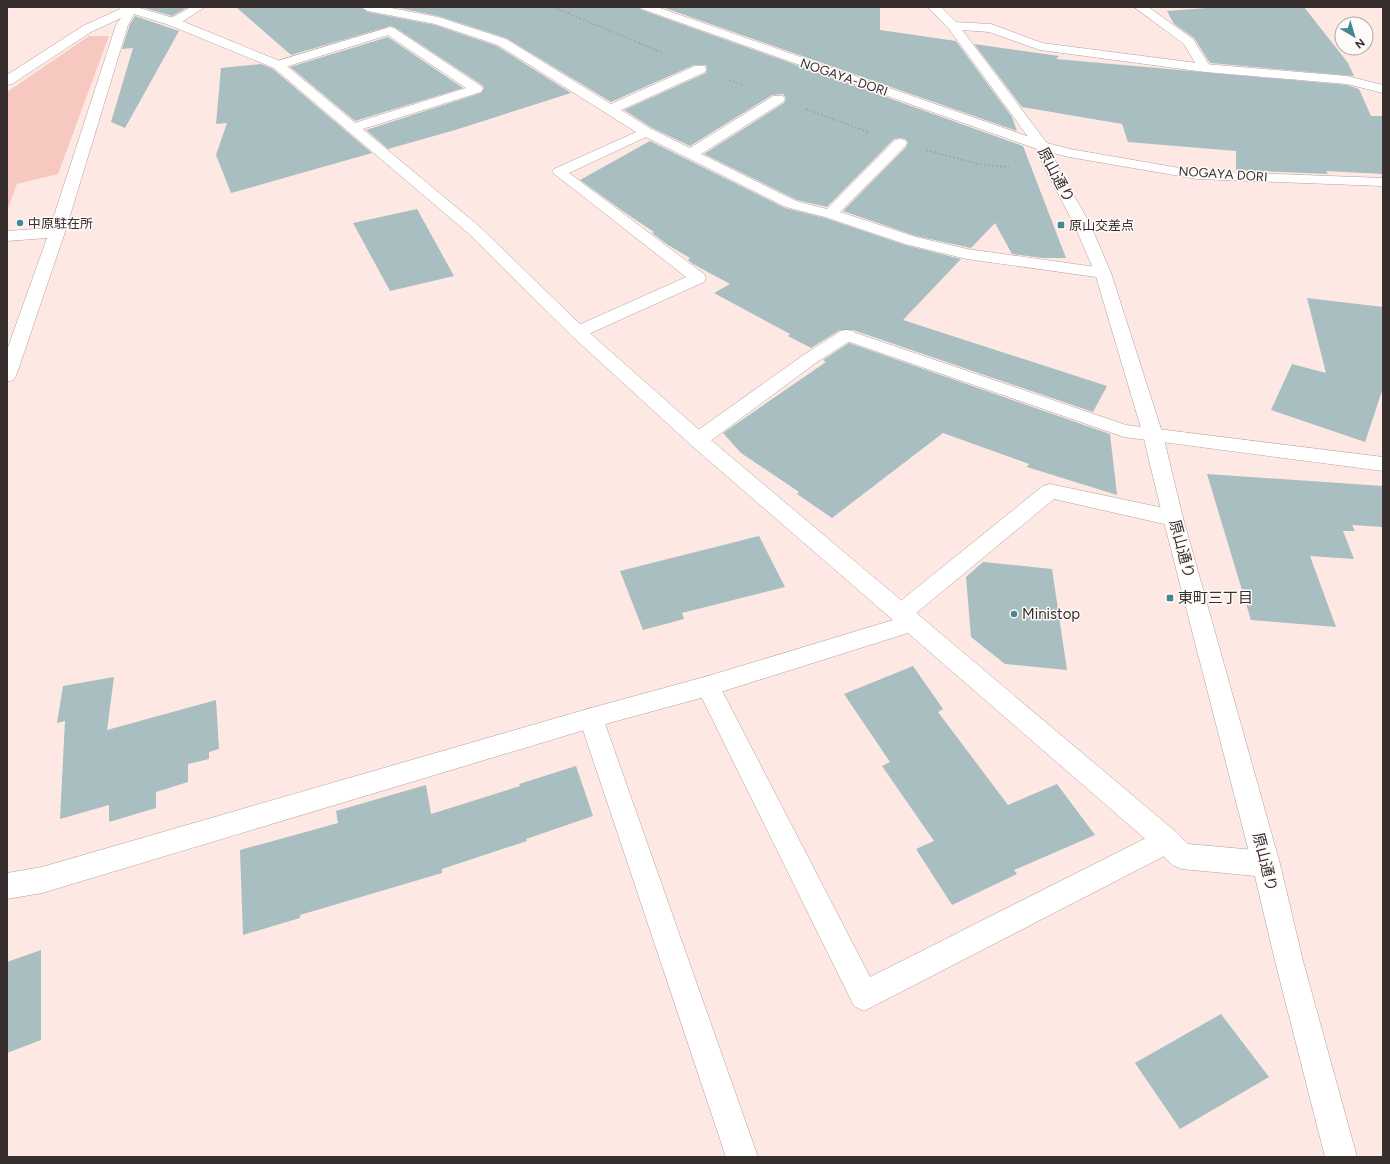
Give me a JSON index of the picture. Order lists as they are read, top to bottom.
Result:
{
  "streets": {
    "street": ["NOGAYA-DORI", "NOGAYA DORI", "原山通り"]
  },
  "crossings": [
    ["NOGAYA-DORI", "NOGAYA DORI"],
    ["NOGAYA-DORI", "原山通り"],
    ["NOGAYA DORI", "原山通り"]
  ],
  "places": {
    "other": ["中原駐在所", "Ministop"],
    "transit": ["原山交差点", "東町三丁目"]
  },
  "north": "bottom right"
}
